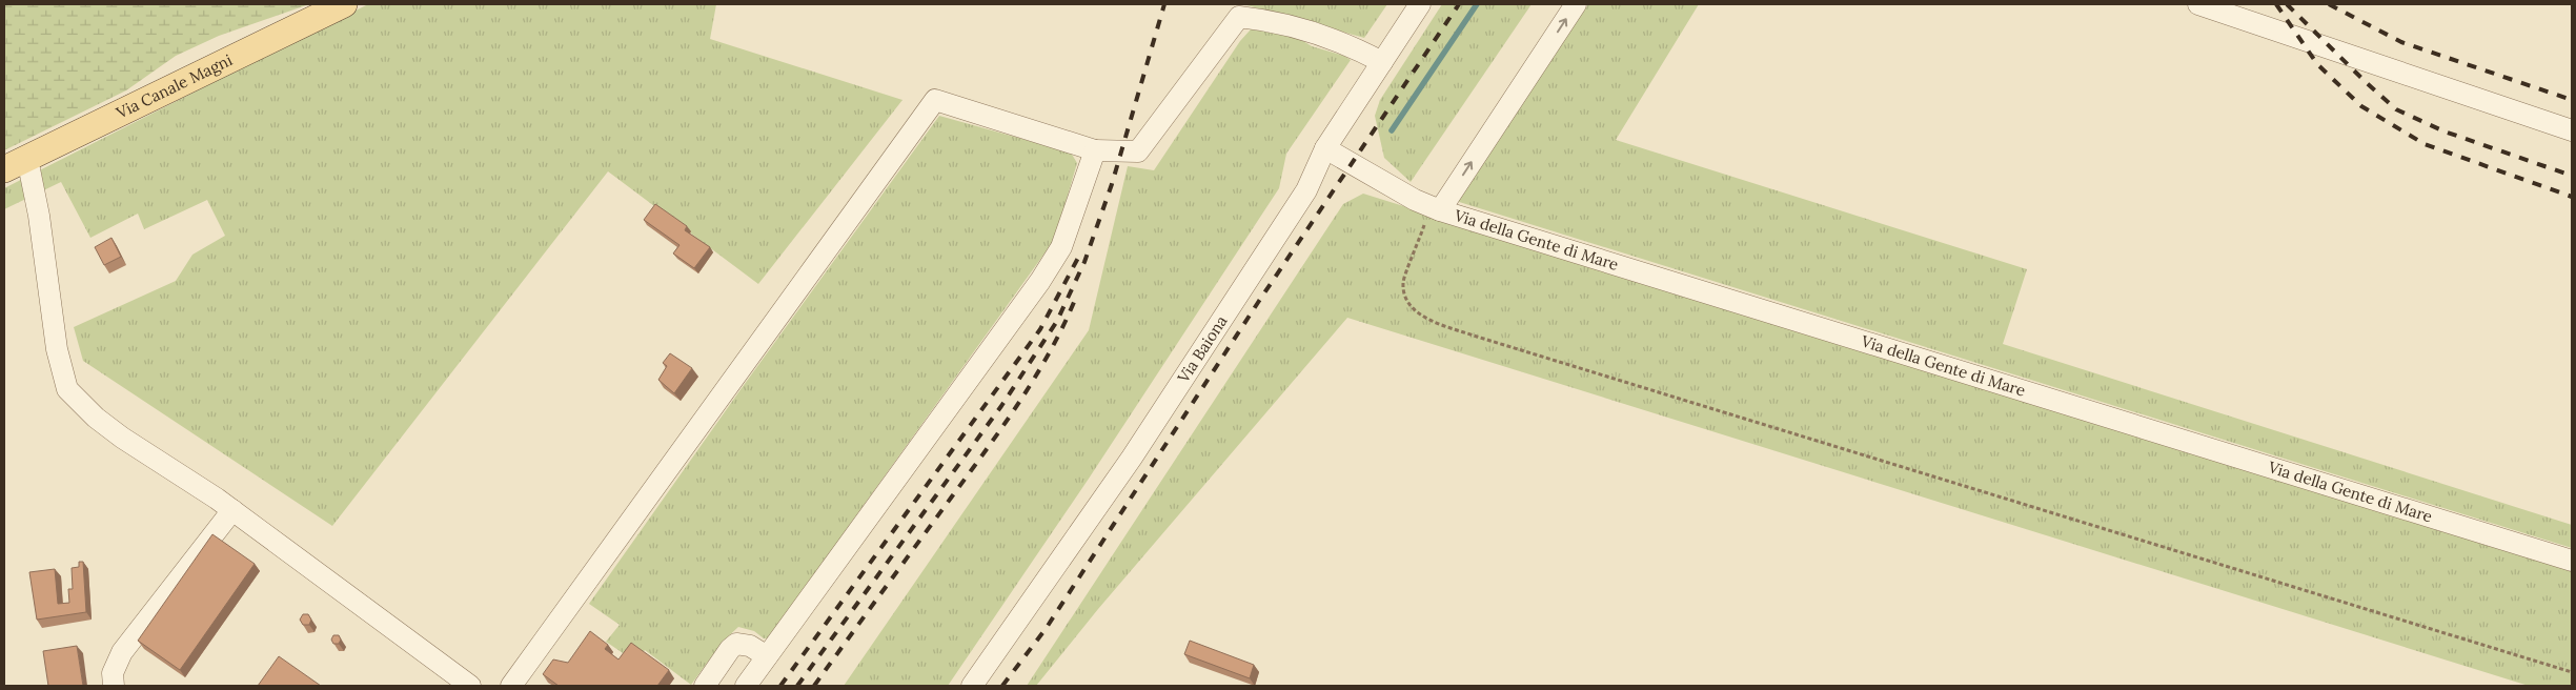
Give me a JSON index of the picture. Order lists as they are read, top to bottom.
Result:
{
  "streets": {
    "main road": ["Via Canale Magni"],
    "street": ["Via della Gente di Mare", "Via Baiona"]
  },
  "crossings": [
    ["Via della Gente di Mare", "Via Baiona"]
  ]
}
